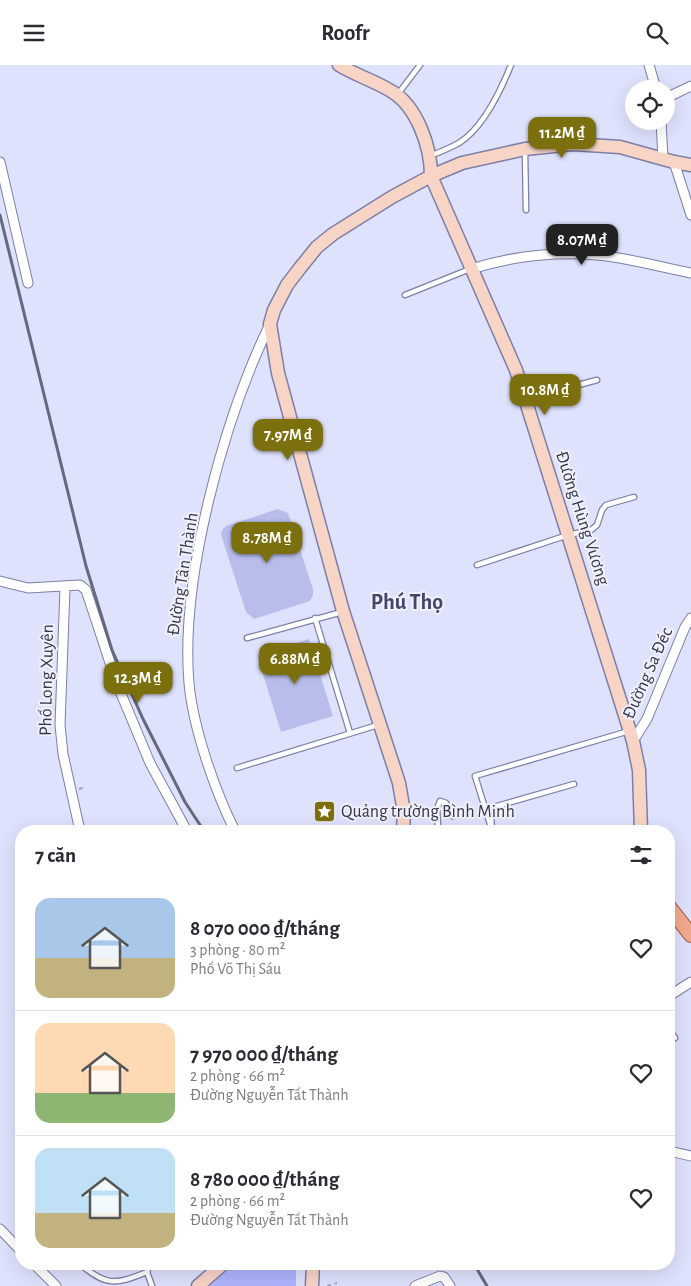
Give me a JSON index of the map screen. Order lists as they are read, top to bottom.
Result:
{
  "streets": {
    "main road": ["Đường Hùng Vương"],
    "street": ["Đường Tân Thành", "Đường Sa Đéc", "Phố Long Xuyên"]
  },
  "crossings": [
    ["Đường Hùng Vương", "Đường Sa Đéc"]
  ],
  "districts": ["Phú Thọ"],
  "places": {
    "place": ["Quảng trường Bình Minh"]
  },
  "page": {
    "header": "Roofr",
    "price": [
      "11.2M ₫",
      "8.07M ₫",
      "10.8M ₫",
      "7.97M ₫",
      "8.78M ₫",
      "6.88M ₫",
      "12.3M ₫"
    ],
    "heading": "7 căn",
    "list": [
      {
        "name": "8 070 000 ₫/tháng",
        "note": "3 phòng · 80 m² · Phố Võ Thị Sáu"
      },
      {
        "name": "7 970 000 ₫/tháng",
        "note": "2 phòng · 66 m² · Đường Nguyễn Tất Thành"
      },
      {
        "name": "8 780 000 ₫/tháng",
        "note": "2 phòng · 66 m² · Đường Nguyễn Tất Thành"
      }
    ]
  }
}
